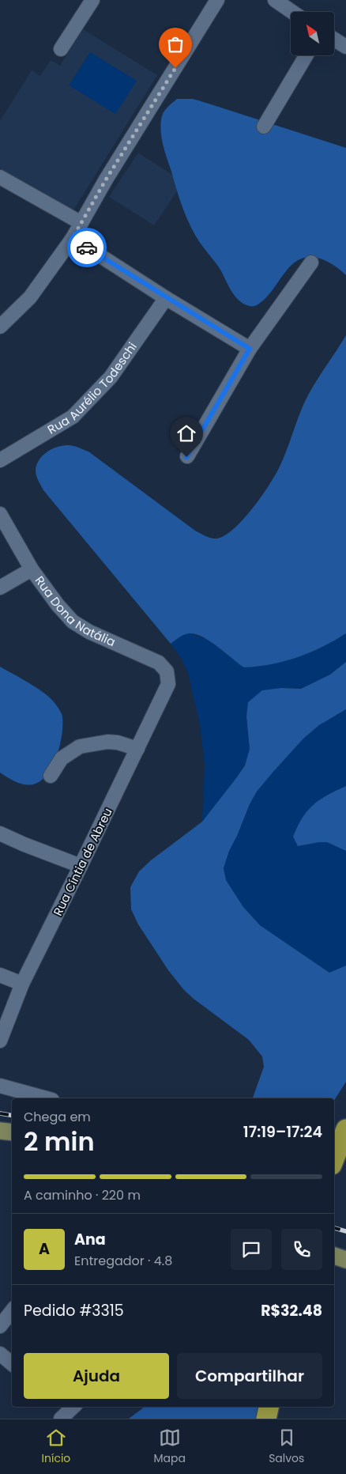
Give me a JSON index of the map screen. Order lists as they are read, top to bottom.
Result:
{
  "streets": {
    "street": ["Rua Aurélio Todeschi", "Rua Dona Natália", "Rua Cíntia de Abreu"]
  },
  "crossings": [
    ["Rua Dona Natália", "Rua Cíntia de Abreu"]
  ],
  "north": "top left",
  "page": {
    "heading": ["2 min", "Chega em", "17:19–17:24"],
    "panel": [
      "Ana",
      "Entregador · 4.8",
      "Pedido #3315",
      "R$32.48"
    ],
    "bar": "A caminho · 220 m",
    "round": "A",
    "buttons": ["Ajuda", "Compartilhar"],
    "tabs": ["Início", "Mapa", "Salvos"]
  }
}
